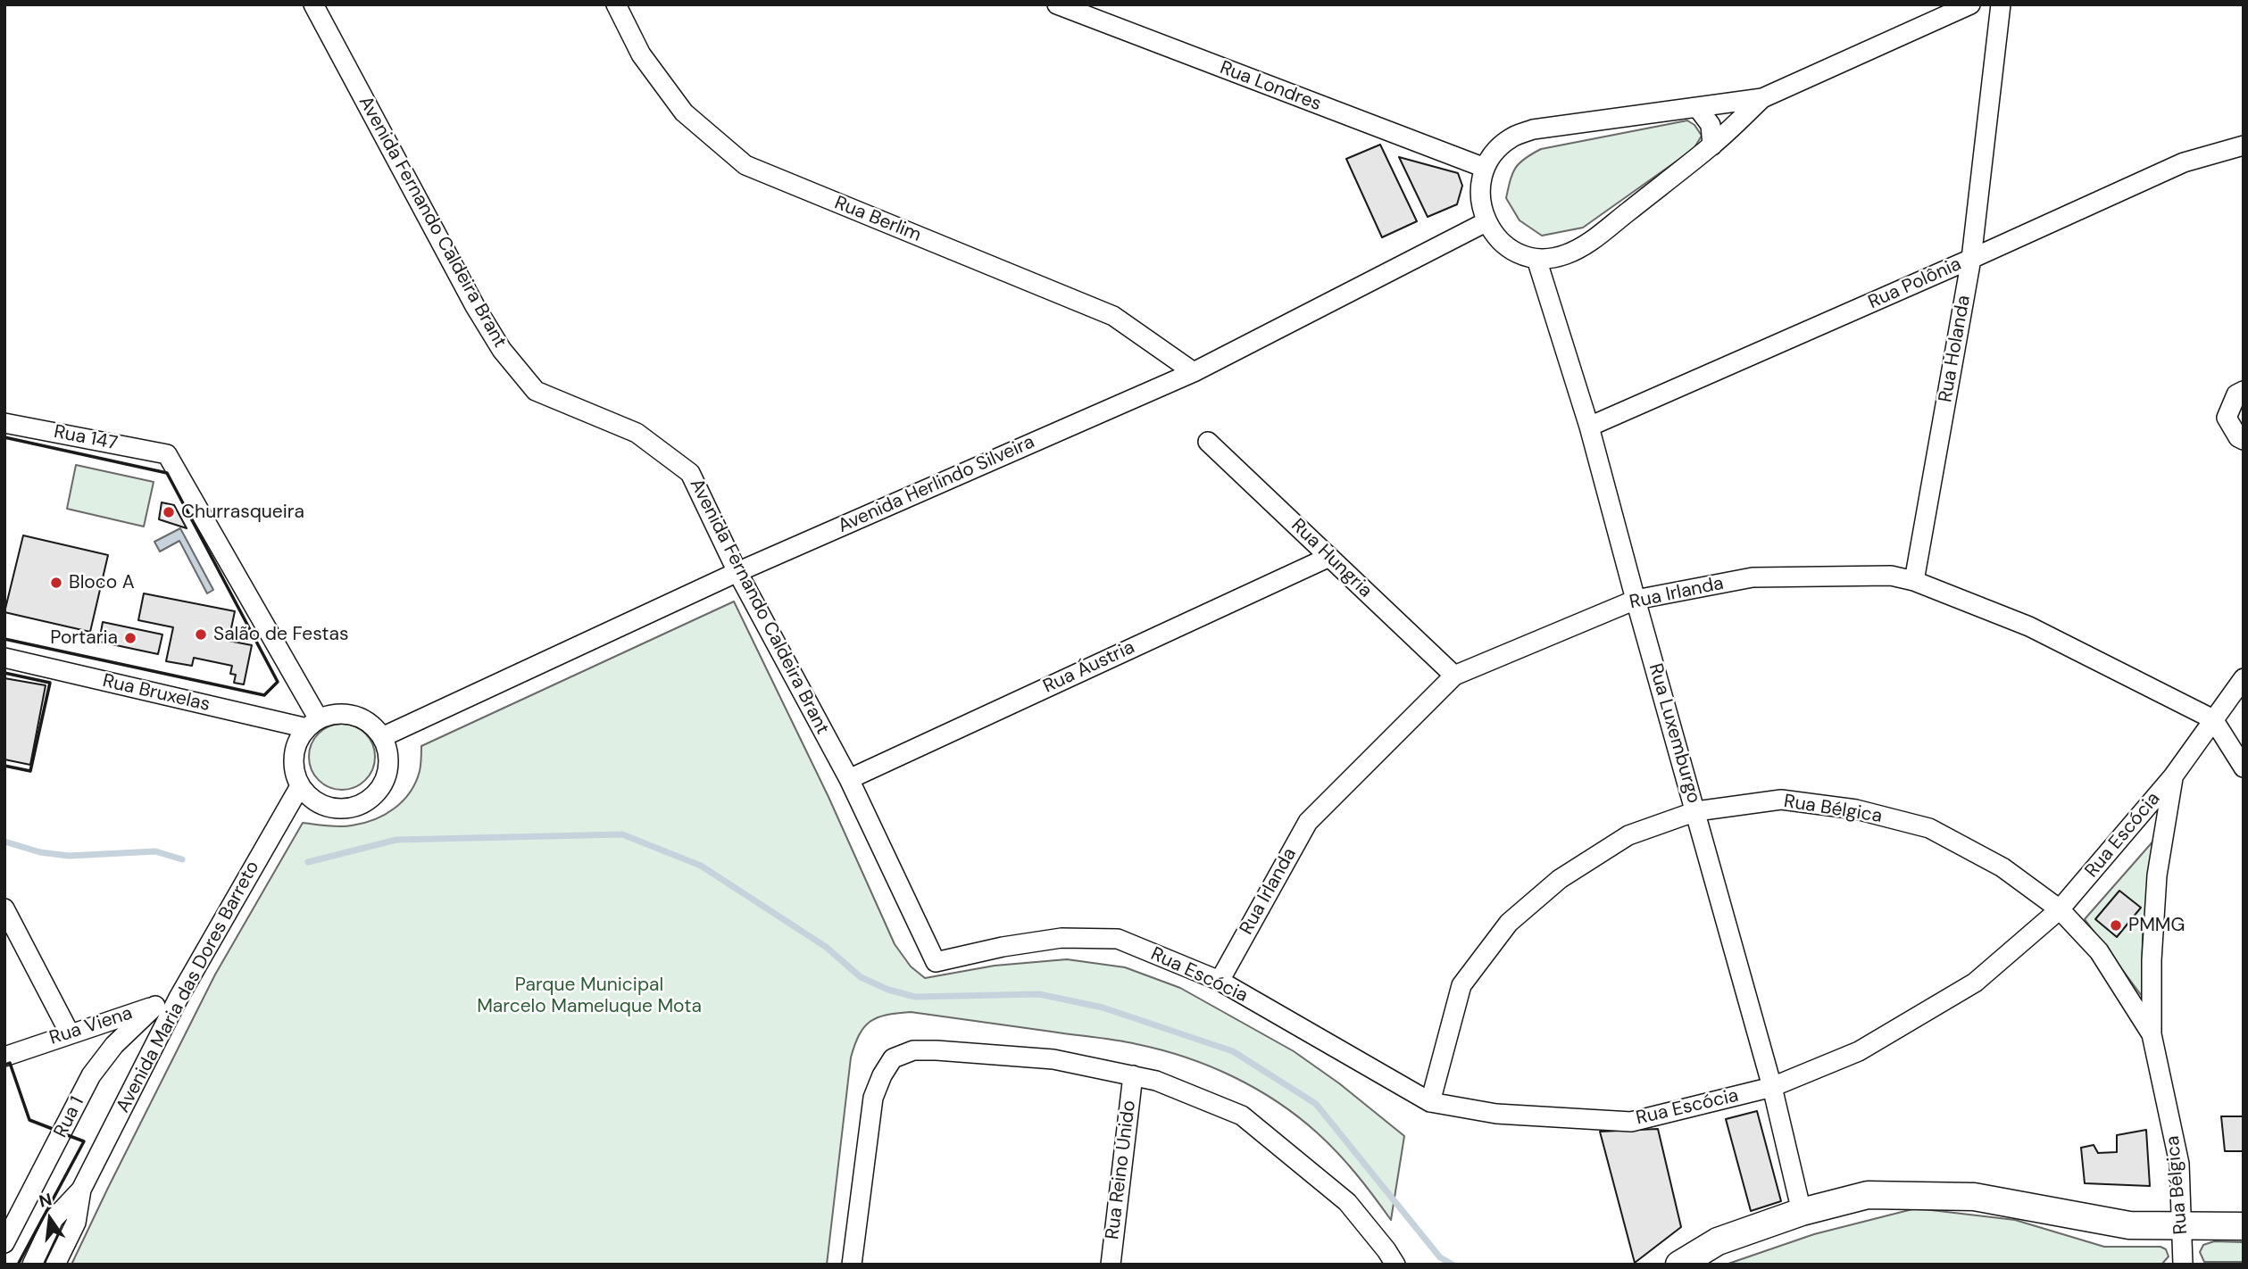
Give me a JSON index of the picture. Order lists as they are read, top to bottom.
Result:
{
  "streets": {
    "street": [
      "Rua Londres",
      "Rua Berlim",
      "Avenida Fernando Caldeira Brant",
      "Rua Polônia",
      "Rua Holanda",
      "Rua 147",
      "Avenida Herlindo Silveira",
      "Rua Hungria",
      "Rua Irlanda",
      "Rua Áustria",
      "Rua Bruxelas",
      "Rua Luxemburgo",
      "Rua Bélgica",
      "Rua Escócia",
      "Avenida Maria das Dores Barreto",
      "Rua Viena",
      "Rua 1",
      "Rua Reino Unido"
    ]
  },
  "crossings": [
    ["Rua Berlim", "Avenida Herlindo Silveira"],
    ["Avenida Fernando Caldeira Brant", "Avenida Herlindo Silveira"],
    ["Avenida Fernando Caldeira Brant", "Rua Áustria"],
    ["Avenida Fernando Caldeira Brant", "Rua Escócia"],
    ["Rua Polônia", "Rua Holanda"],
    ["Rua Polônia", "Rua Luxemburgo"],
    ["Rua Holanda", "Rua Irlanda"],
    ["Rua 147", "Avenida Herlindo Silveira"],
    ["Rua 147", "Rua Bruxelas"],
    ["Rua 147", "Avenida Maria das Dores Barreto"],
    ["Avenida Herlindo Silveira", "Rua Bruxelas"],
    ["Avenida Herlindo Silveira", "Avenida Maria das Dores Barreto"],
    ["Rua Hungria", "Rua Irlanda"],
    ["Rua Hungria", "Rua Áustria"],
    ["Rua Irlanda", "Rua Luxemburgo"],
    ["Rua Irlanda", "Rua Escócia"],
    ["Rua Bruxelas", "Avenida Maria das Dores Barreto"],
    ["Rua Luxemburgo", "Rua Bélgica"],
    ["Rua Luxemburgo", "Rua Escócia"],
    ["Rua Bélgica", "Rua Escócia"],
    ["Avenida Maria das Dores Barreto", "Rua Viena"],
    ["Rua Viena", "Rua 1"]
  ],
  "parks": ["Parque Municipal Marcelo Mameluque Mota"],
  "places": [
    "Churrasqueira",
    "Bloco A",
    "Salão de Festas",
    "Portaria",
    "PMMG"
  ],
  "north": "top"
}
